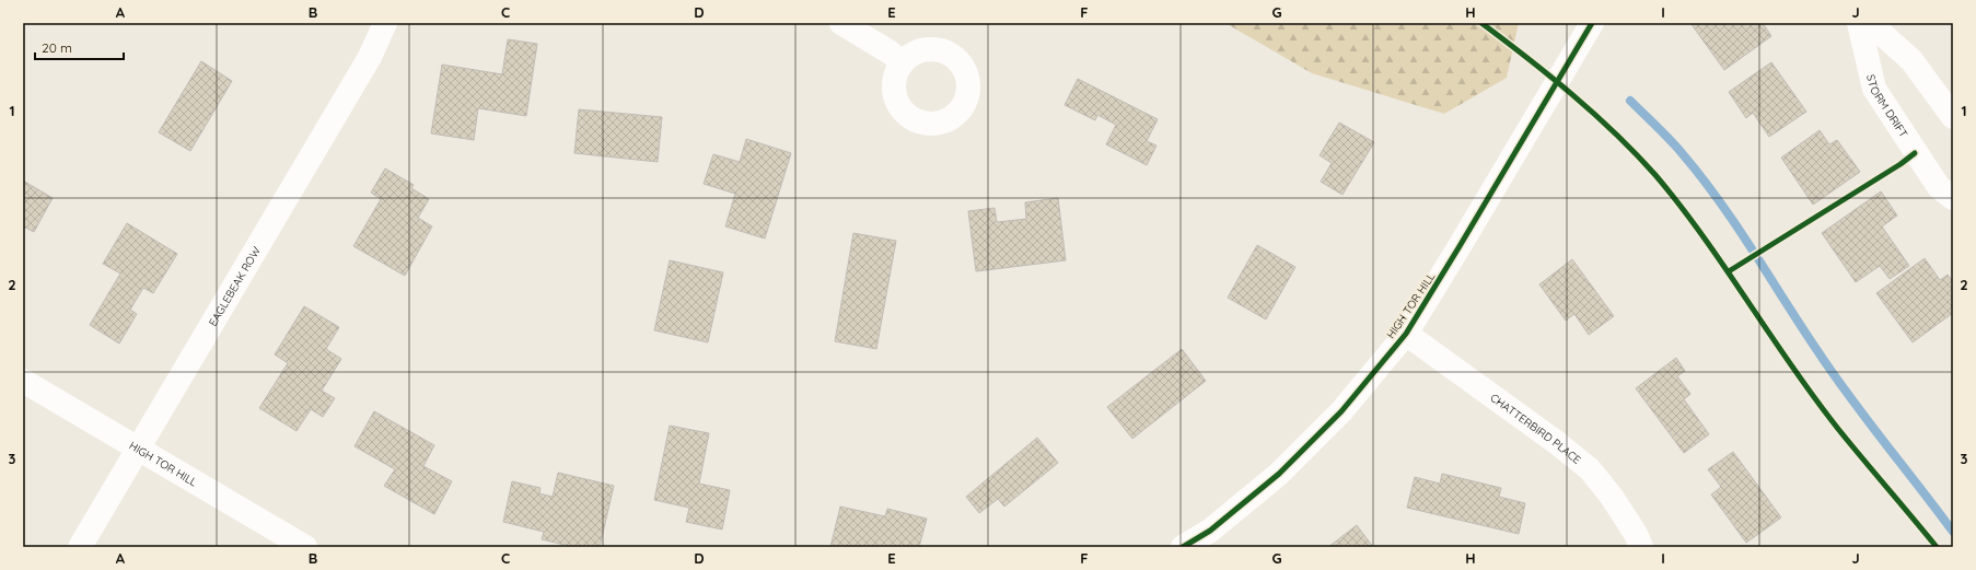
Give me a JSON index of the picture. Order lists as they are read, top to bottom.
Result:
{
  "streets": {
    "street": [
      "STORM DRIFT",
      "EAGLEBEAK ROW",
      "HIGH TOR HILL",
      "CHATTERBIRD PLACE"
    ]
  },
  "crossings": [
    ["EAGLEBEAK ROW", "HIGH TOR HILL"],
    ["HIGH TOR HILL", "CHATTERBIRD PLACE"]
  ],
  "scale_bar": "20 m",
  "grid": {
    "columns": [
      "A",
      "B",
      "C",
      "D",
      "E",
      "F",
      "G",
      "H",
      "I",
      "J"
    ],
    "rows": ["1", "2", "3"]
  }
}
